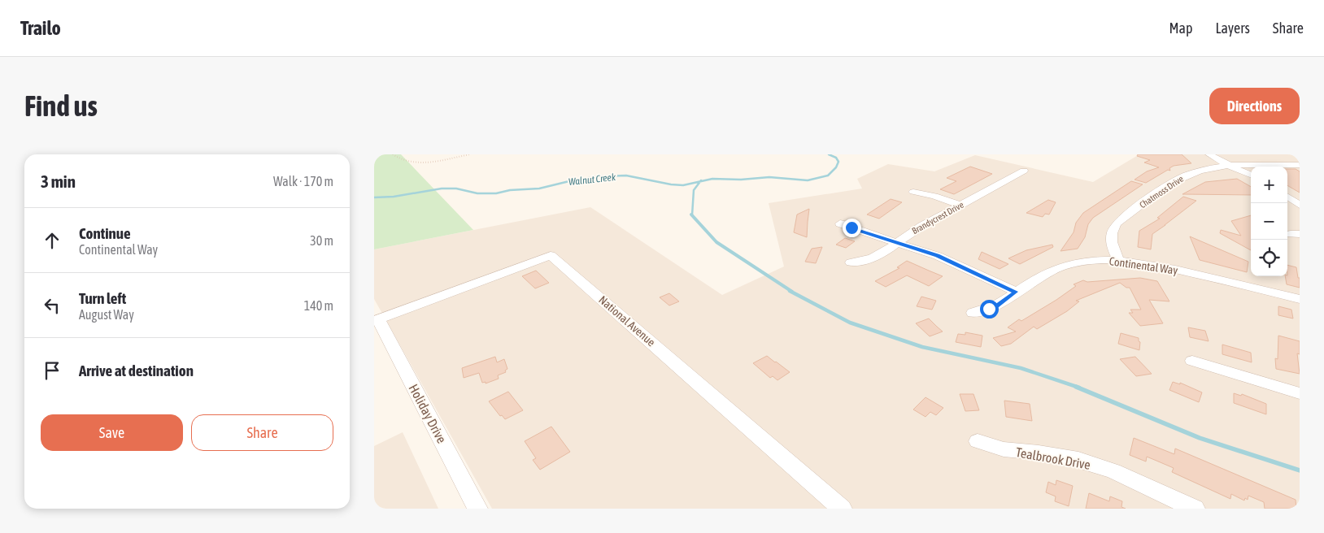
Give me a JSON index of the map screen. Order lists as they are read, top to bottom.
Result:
{
  "streets": {
    "street": [
      "Chatmoss Drive",
      "Brandycrest Drive",
      "Continental Way",
      "National Avenue",
      "Holiday Drive",
      "Tealbrook Drive"
    ]
  },
  "crossings": [
    ["Chatmoss Drive", "Continental Way"],
    ["National Avenue", "Holiday Drive"]
  ],
  "water": ["Walnut Creek"],
  "page": {
    "header": "Trailo",
    "nav": ["Map", "Layers", "Share"],
    "buttons": [
      "Directions",
      ["Save", "Share"]
    ],
    "title": "Find us",
    "heading": ["3 min", "Walk · 170 m"],
    "map_buttons": ["+", "−"],
    "list": [
      ["Continue", "Continental Way", "30 m"],
      ["Turn left", "August Way", "140 m"],
      "Arrive at destination"
    ]
  }
}
